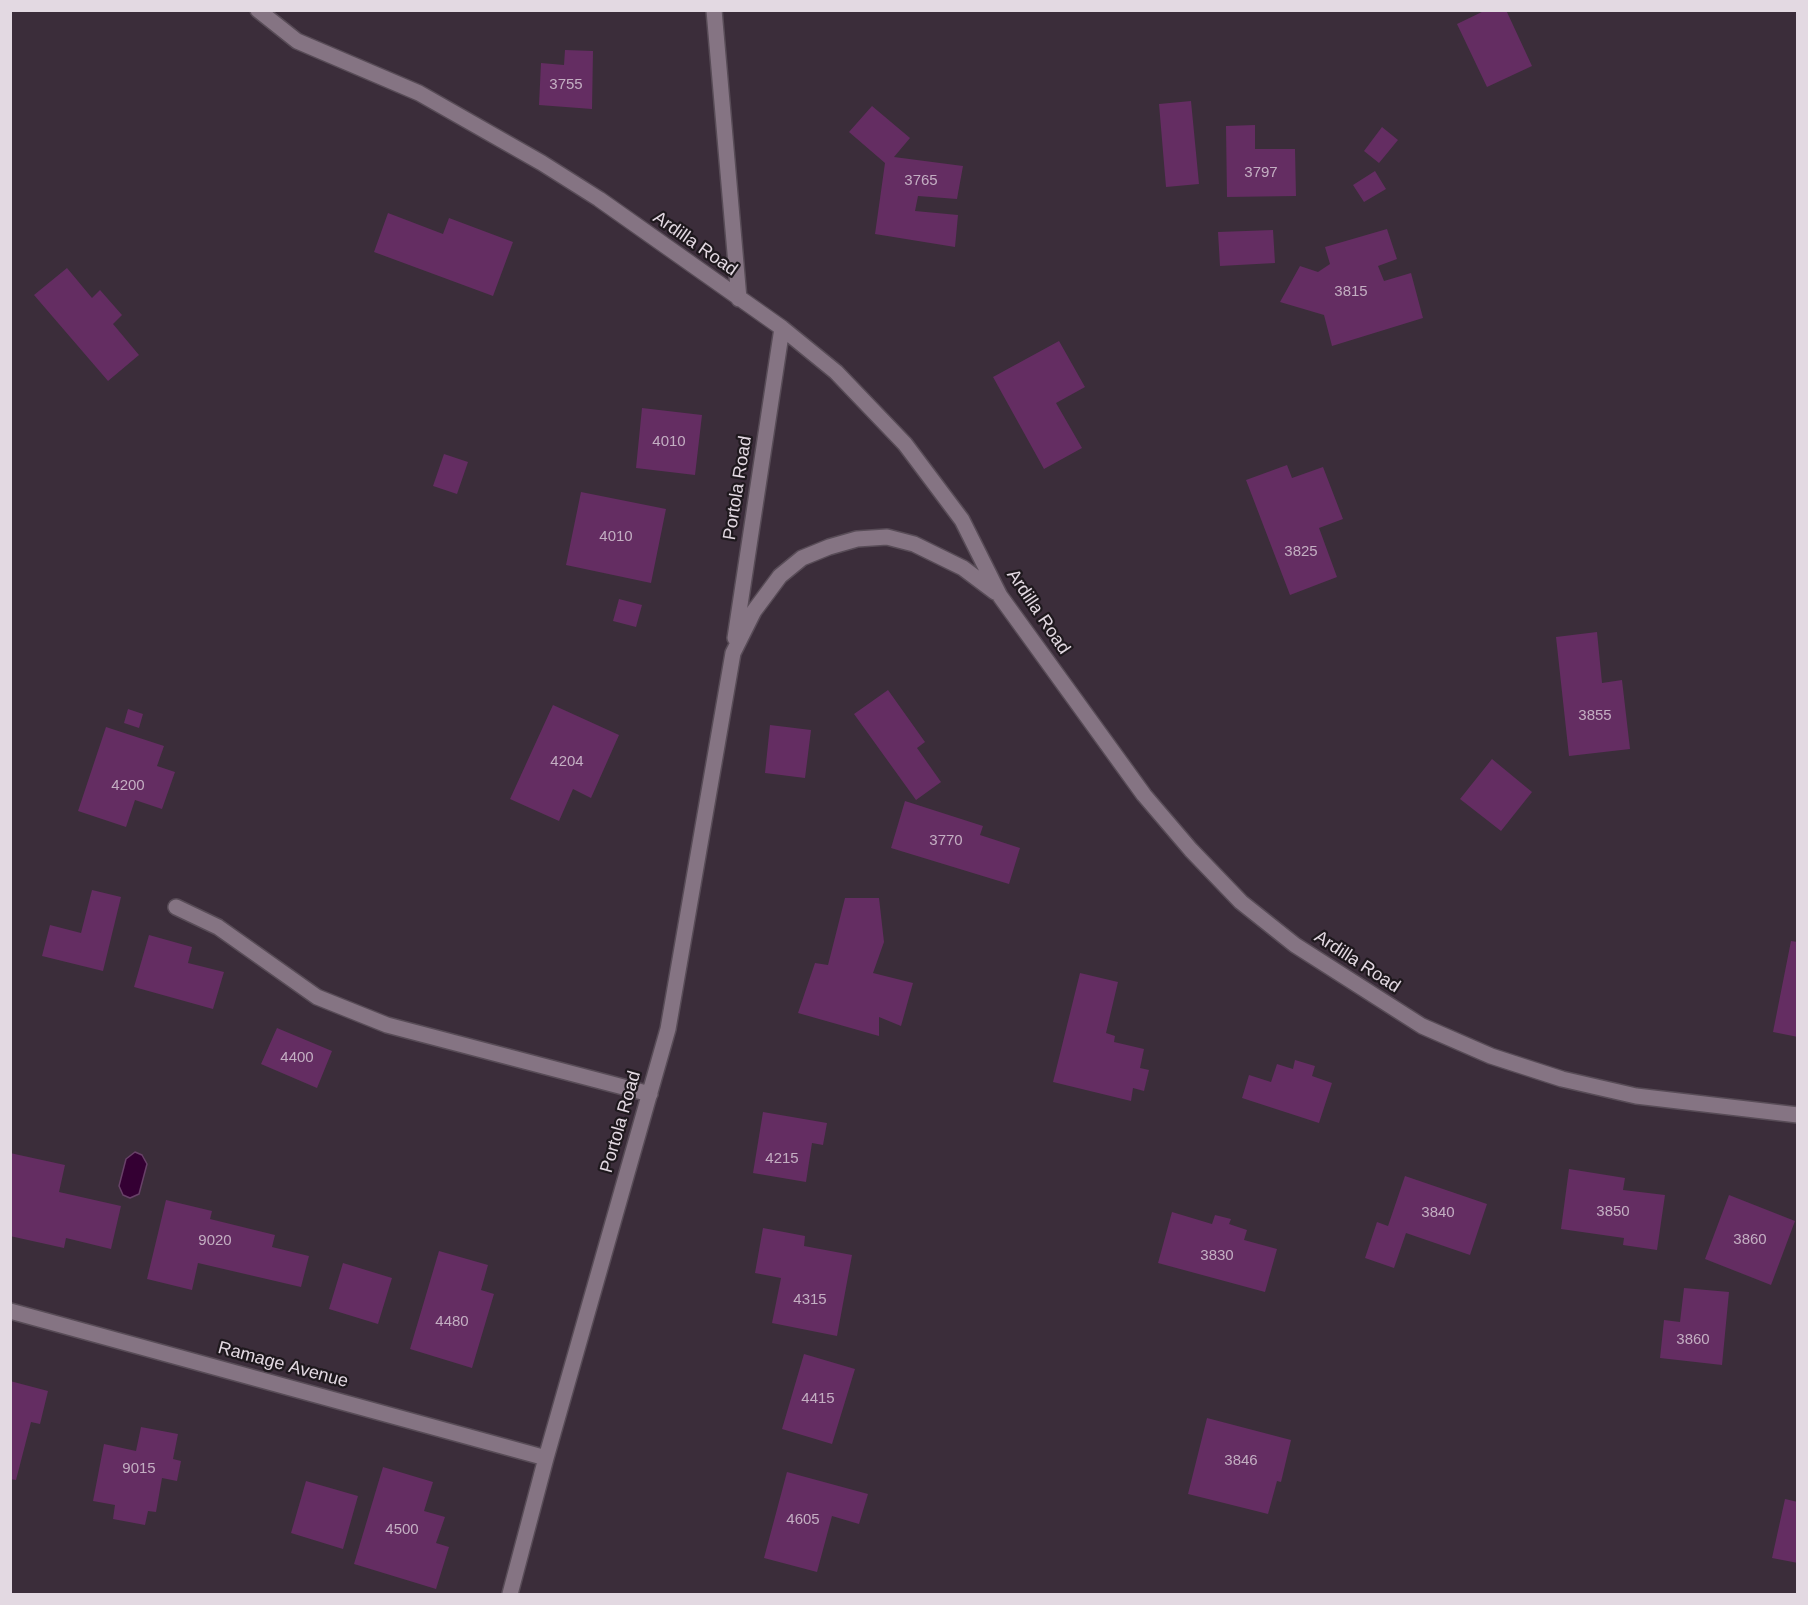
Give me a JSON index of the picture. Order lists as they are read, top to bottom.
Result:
{
  "streets": {
    "street": ["Ardilla Road", "Portola Road", "Ramage Avenue"]
  },
  "crossings": [
    ["Ardilla Road", "Portola Road"],
    ["Portola Road", "Ramage Avenue"]
  ],
  "house_numbers": [
    "3755",
    "3797",
    "3765",
    "3815",
    "4010",
    "4010",
    "3825",
    "3855",
    "4204",
    "4200",
    "3770",
    "4400",
    "4215",
    "3850",
    "3840",
    "3860",
    "9020",
    "3830",
    "4315",
    "4480",
    "3860",
    "4415",
    "3846",
    "9015",
    "4605",
    "4500"
  ]
}
